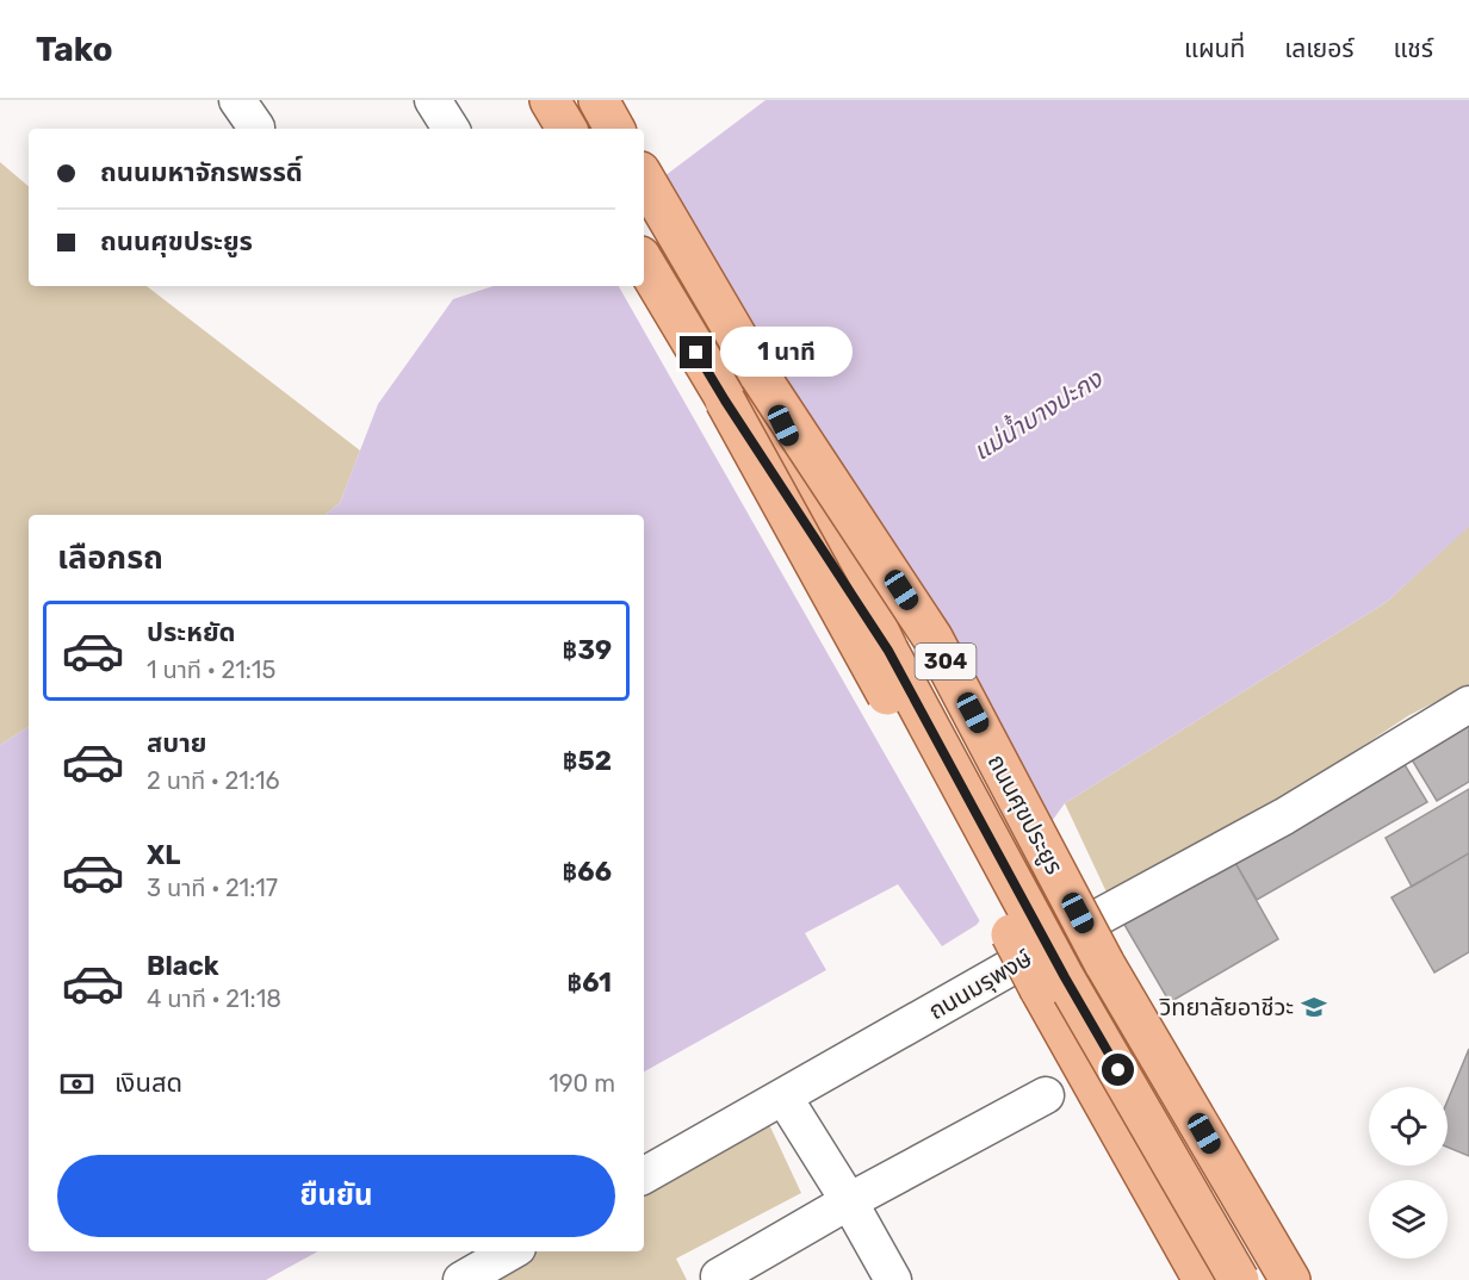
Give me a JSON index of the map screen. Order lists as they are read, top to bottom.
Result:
{
  "streets": {
    "main road": ["304", "ถนนศุขประยูร"],
    "street": ["ถนนมรุพงษ์"]
  },
  "crossings": [
    ["304", "ถนนศุขประยูร"]
  ],
  "water": ["แม่น้ำบางปะกง"],
  "places": {
    "school or university": ["วิทยาลัยอาชีวะ"]
  },
  "page": {
    "header": "Tako",
    "nav": ["แผนที่", "เลเยอร์", "แชร์"],
    "banner": ["ถนนมหาจักรพรรดิ์", "ถนนศุขประยูร"],
    "bubble": "1 นาที",
    "heading": "เลือกรถ",
    "list": [
      {
        "name": "ประหยัด",
        "note": "1 นาที · 21:15",
        "value": "฿39"
      },
      {
        "name": "สบาย",
        "note": "2 นาที · 21:16",
        "value": "฿52"
      },
      {
        "name": "XL",
        "note": "3 นาที · 21:17",
        "value": "฿66"
      },
      {
        "name": "Black",
        "note": "4 นาที · 21:18",
        "value": "฿61"
      }
    ],
    "pay": ["เงินสด", "190 m"],
    "buttons": "ยืนยัน"
  }
}
